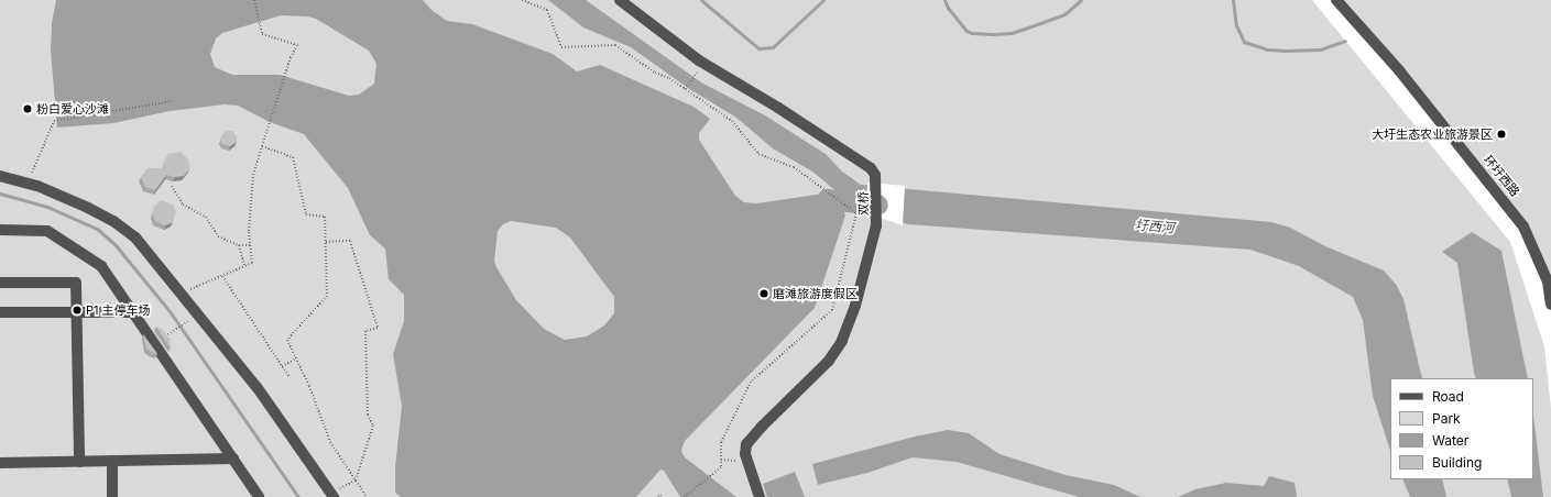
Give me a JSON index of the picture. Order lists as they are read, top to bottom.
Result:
{
  "streets": {
    "street": ["环圩西路", "双桥"]
  },
  "water": ["圩西河"],
  "places": [
    "粉白爱心沙滩",
    "大圩生态农业旅游景区",
    "磨滩旅游度假区",
    "P1 主停车场"
  ],
  "legend": [
    "Road",
    "Park",
    "Water",
    "Building"
  ]
}
